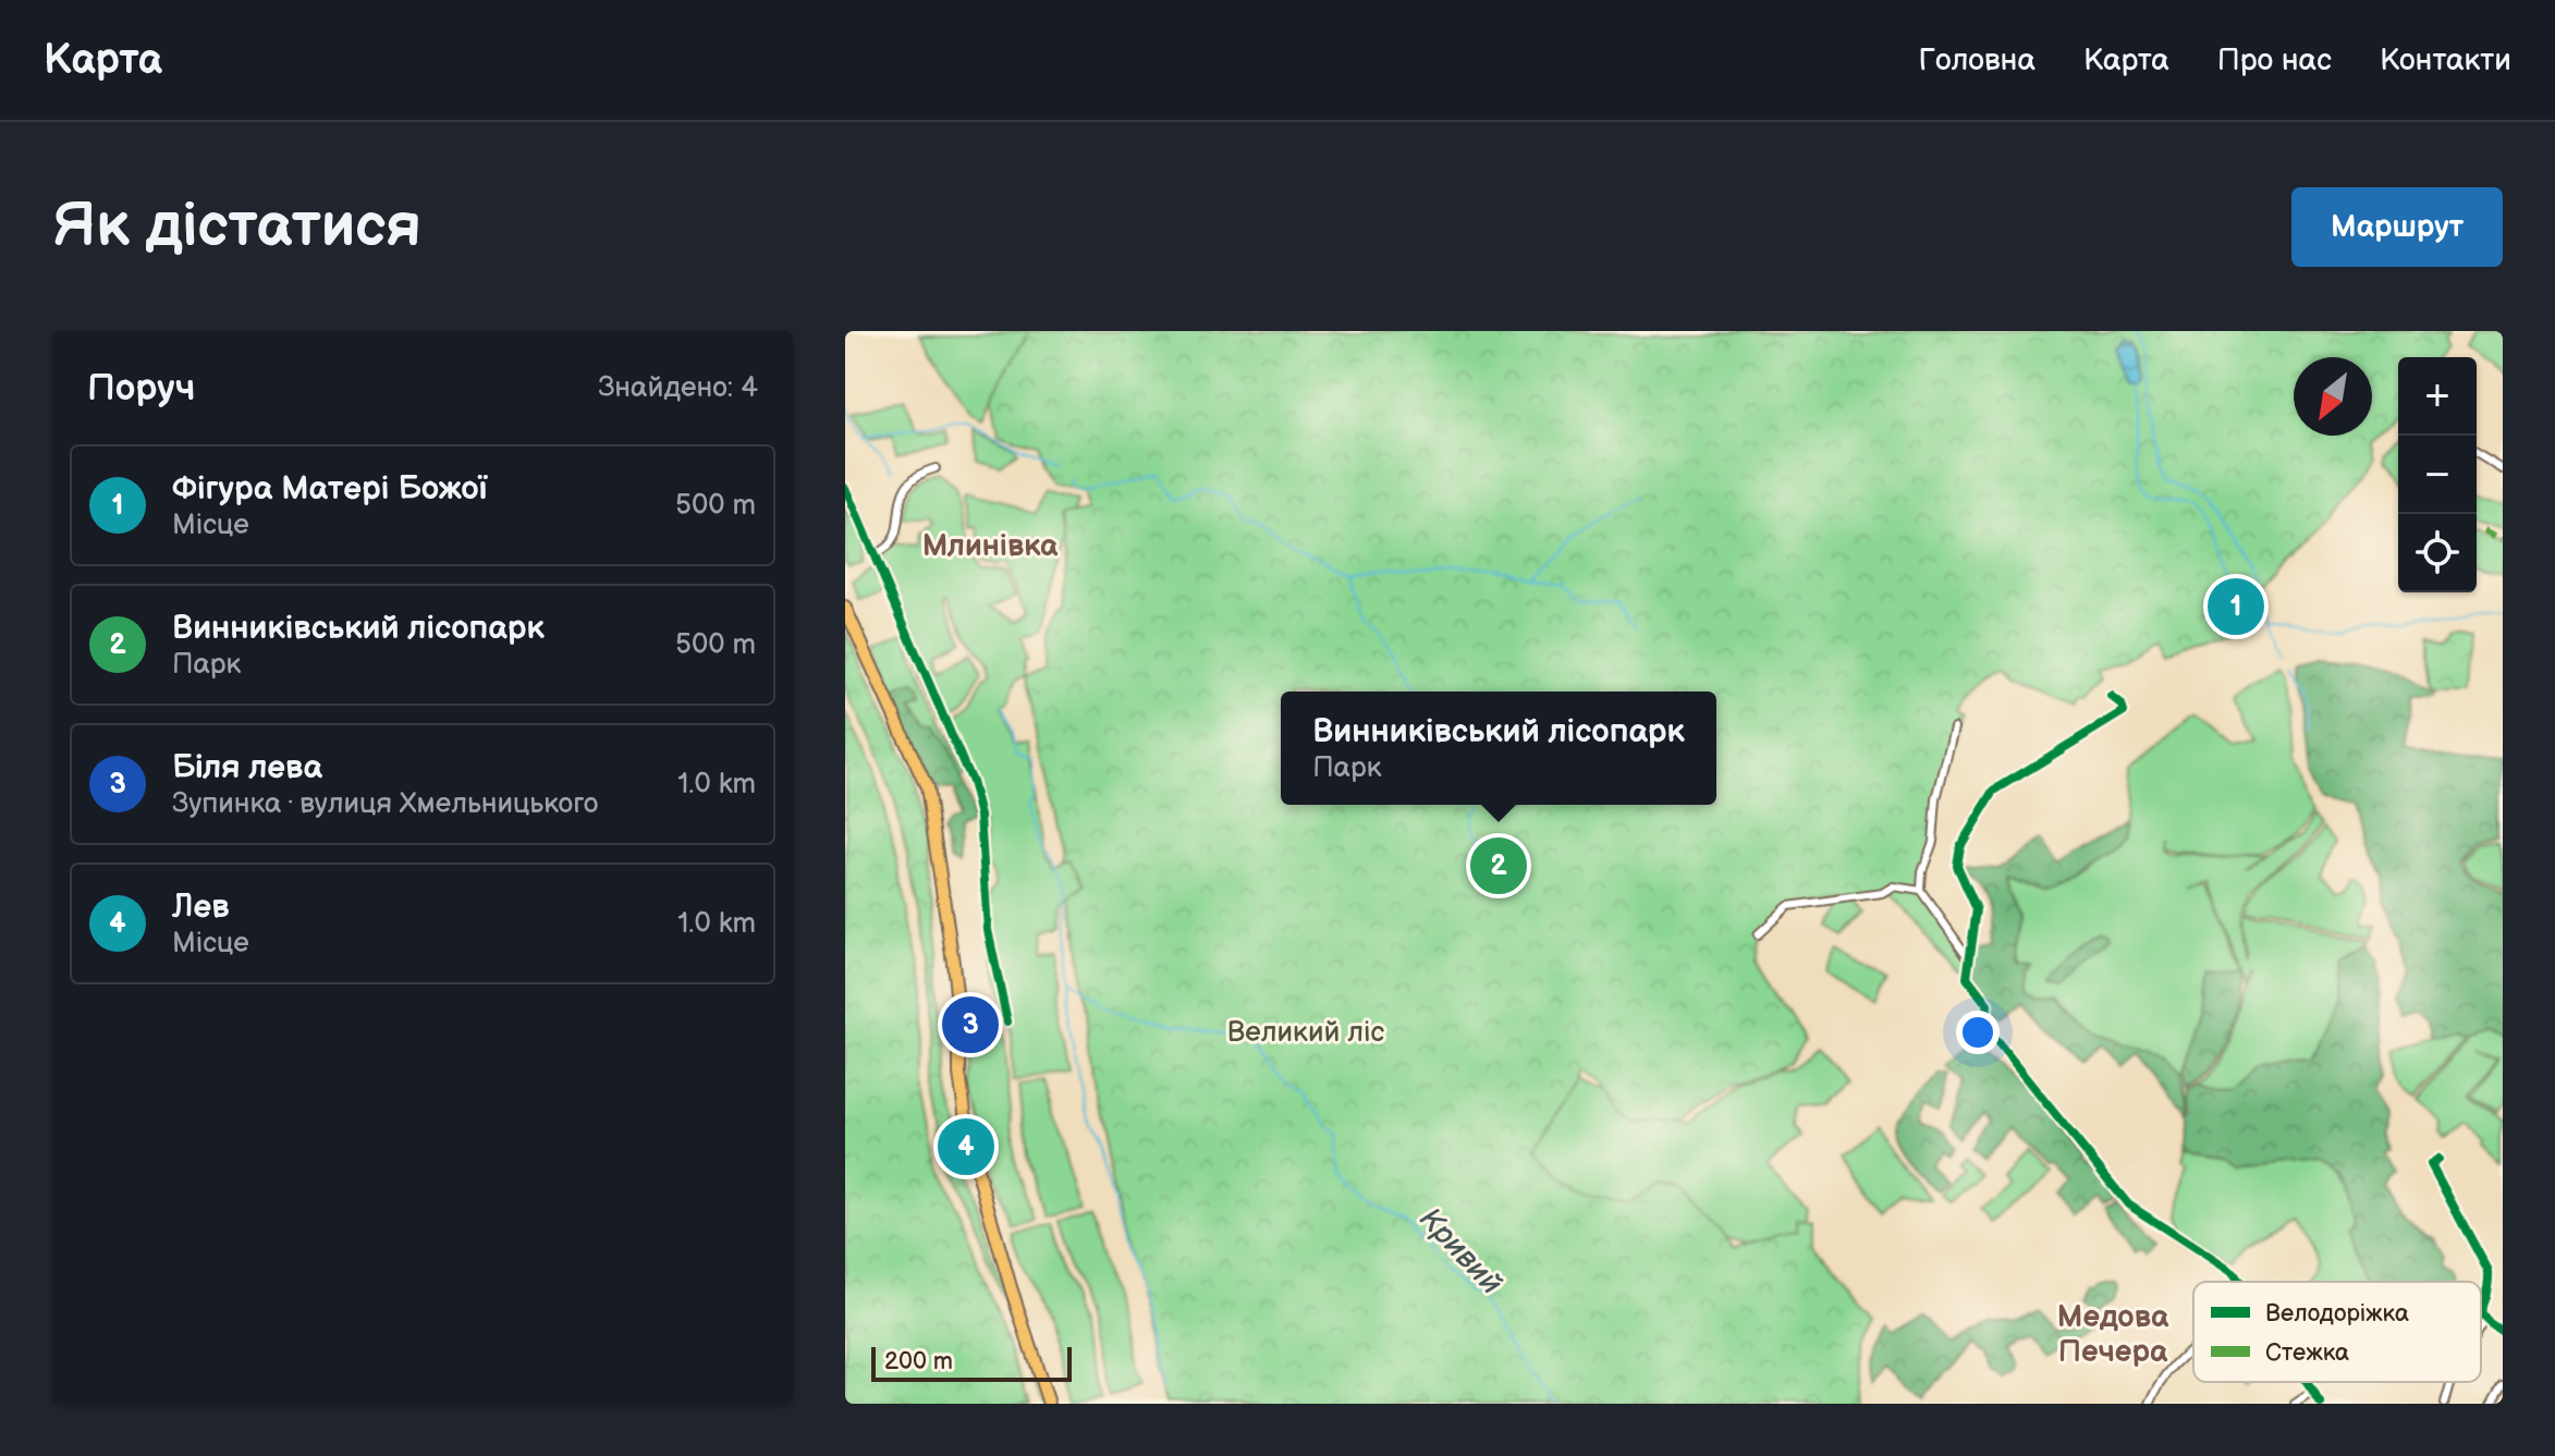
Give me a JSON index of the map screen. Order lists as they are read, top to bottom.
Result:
{
  "districts": ["Млинівка", "Медова Печера"],
  "water": ["Кривий"],
  "parks": ["Великий ліс"],
  "legend": ["Велодоріжка", "Стежка"],
  "scale_bar": "200 m",
  "north": "bottom left",
  "page": {
    "header": "Карта",
    "nav": [
      "Головна",
      "Карта",
      "Про нас",
      "Контакти"
    ],
    "buttons": "Маршрут",
    "title": "Як дістатися",
    "heading": ["Поруч", "Знайдено: 4"],
    "map_buttons": ["+", "−"],
    "list": [
      {
        "mark": "1",
        "name": "Фігура Матері Божої",
        "note": "Місце",
        "value": "500 m"
      },
      {
        "mark": "2",
        "name": "Винниківський лісопарк",
        "note": "Парк",
        "value": "500 m"
      },
      {
        "mark": "3",
        "name": "Бiля лева",
        "note": "Зупинка · вулиця Хмельницького",
        "value": "1.0 km"
      },
      {
        "mark": "4",
        "name": "Лев",
        "note": "Місце",
        "value": "1.0 km"
      }
    ],
    "pins": [
      "1",
      "2",
      "3",
      "4"
    ],
    "popup": ["Винниківський лісопарк", "Парк"],
    "scale": "200 m"
  }
}
